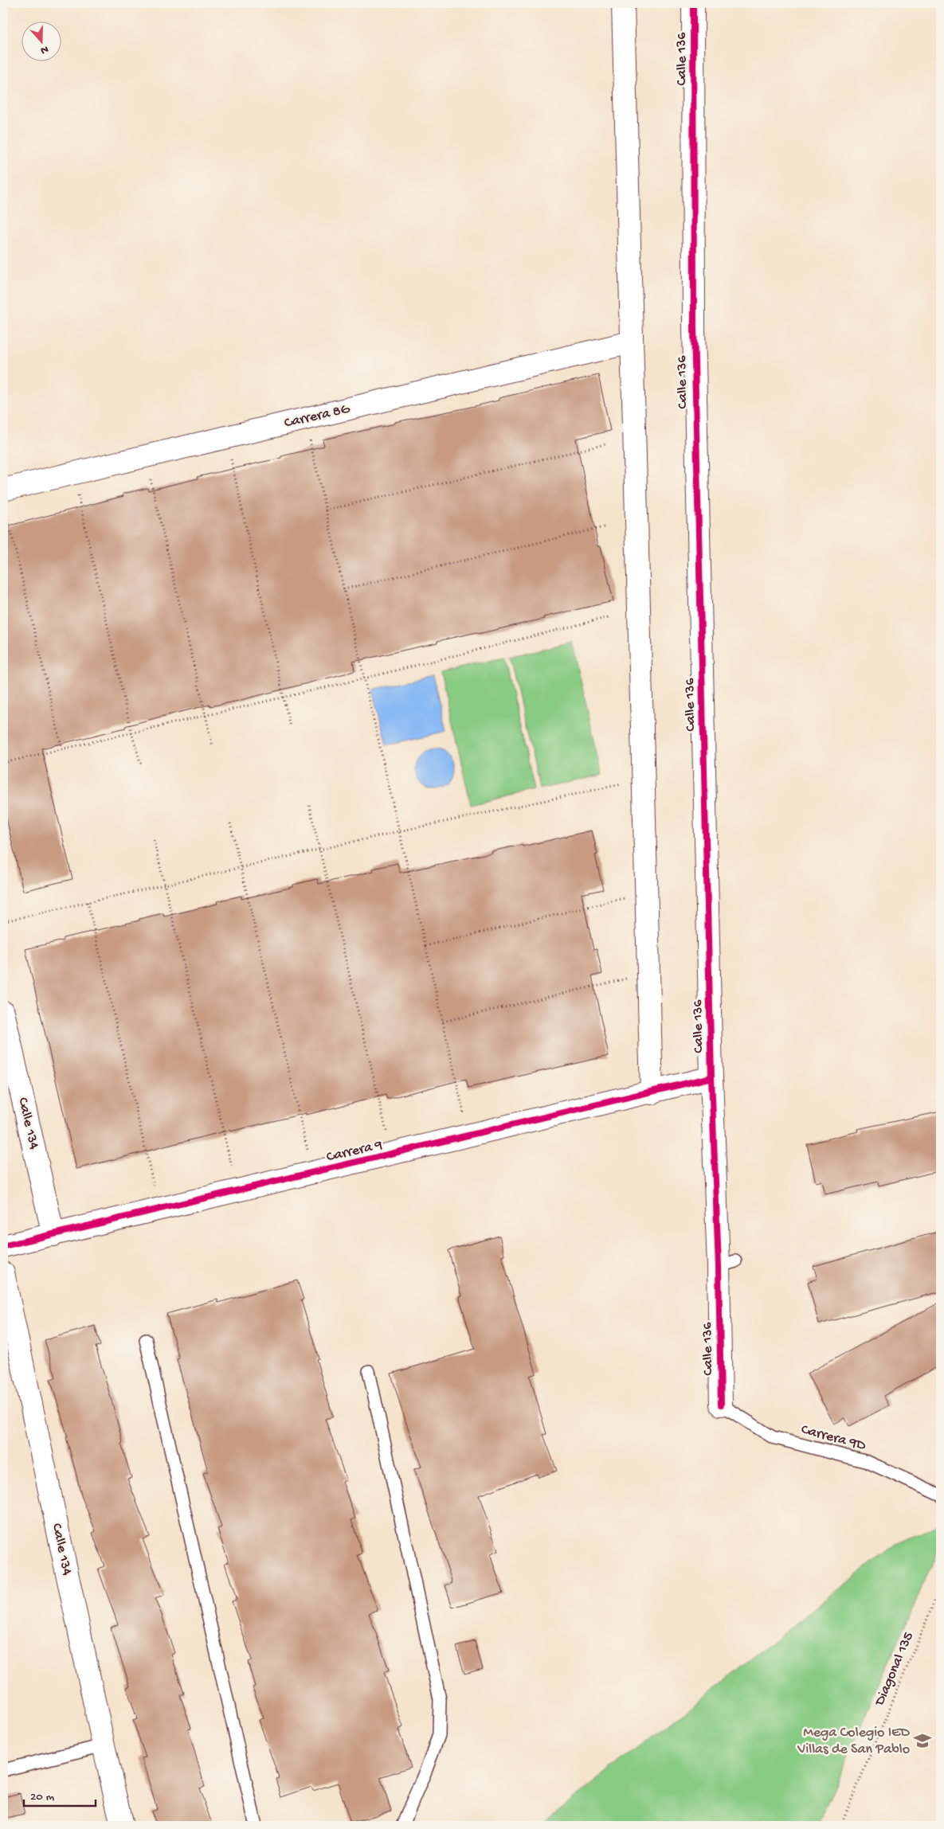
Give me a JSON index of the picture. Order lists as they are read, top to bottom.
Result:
{
  "streets": {
    "street": [
      "Calle 136",
      "Carrera 8G",
      "Calle 134",
      "Carrera 9"
    ],
    "lane": ["Carrera 9D"],
    "path": ["Diagonal 135"]
  },
  "crossings": [
    ["Calle 136", "Carrera 9"],
    ["Calle 136", "Carrera 9D"],
    ["Calle 134", "Carrera 9"]
  ],
  "places": {
    "school or university": ["Mega Colegio IED Villas de San Pablo"]
  },
  "scale_bar": "20 m",
  "north": "bottom"
}
